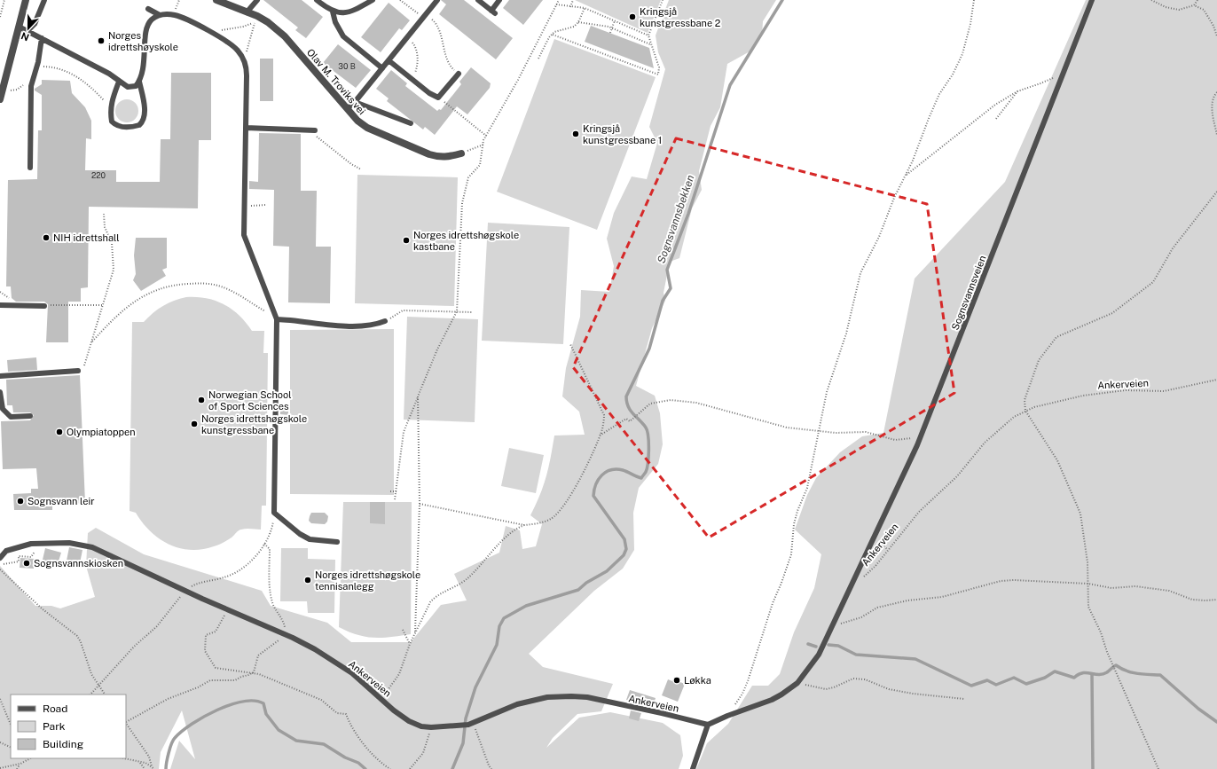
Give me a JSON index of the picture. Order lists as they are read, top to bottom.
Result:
{
  "streets": {
    "street": ["Olav M. Troviks vei"],
    "lane": ["Sognsvannsveien", "Ankerveien"]
  },
  "crossings": [
    ["Sognsvannsveien", "Ankerveien"]
  ],
  "water": ["Sognsvannsbekken"],
  "places": [
    "Kringsjå kunstgressbane 2",
    "Norges idrettshøyskole",
    "Kringsjå kunstgressbane 1",
    "NIH idrettshall",
    "Norges idrettshøgskole kastbane",
    "Norwegian School of Sport Sciences",
    "Norges idrettshøgskole kunstgressbane",
    "Olympiatoppen",
    "Sognsvann leir",
    "Sognsvannskiosken",
    "Norges idrettshøgskole tennisanlegg",
    "Løkka"
  ],
  "house_numbers": ["30 B", "220"],
  "legend": ["Road", "Park", "Building"],
  "north": "bottom"
}
